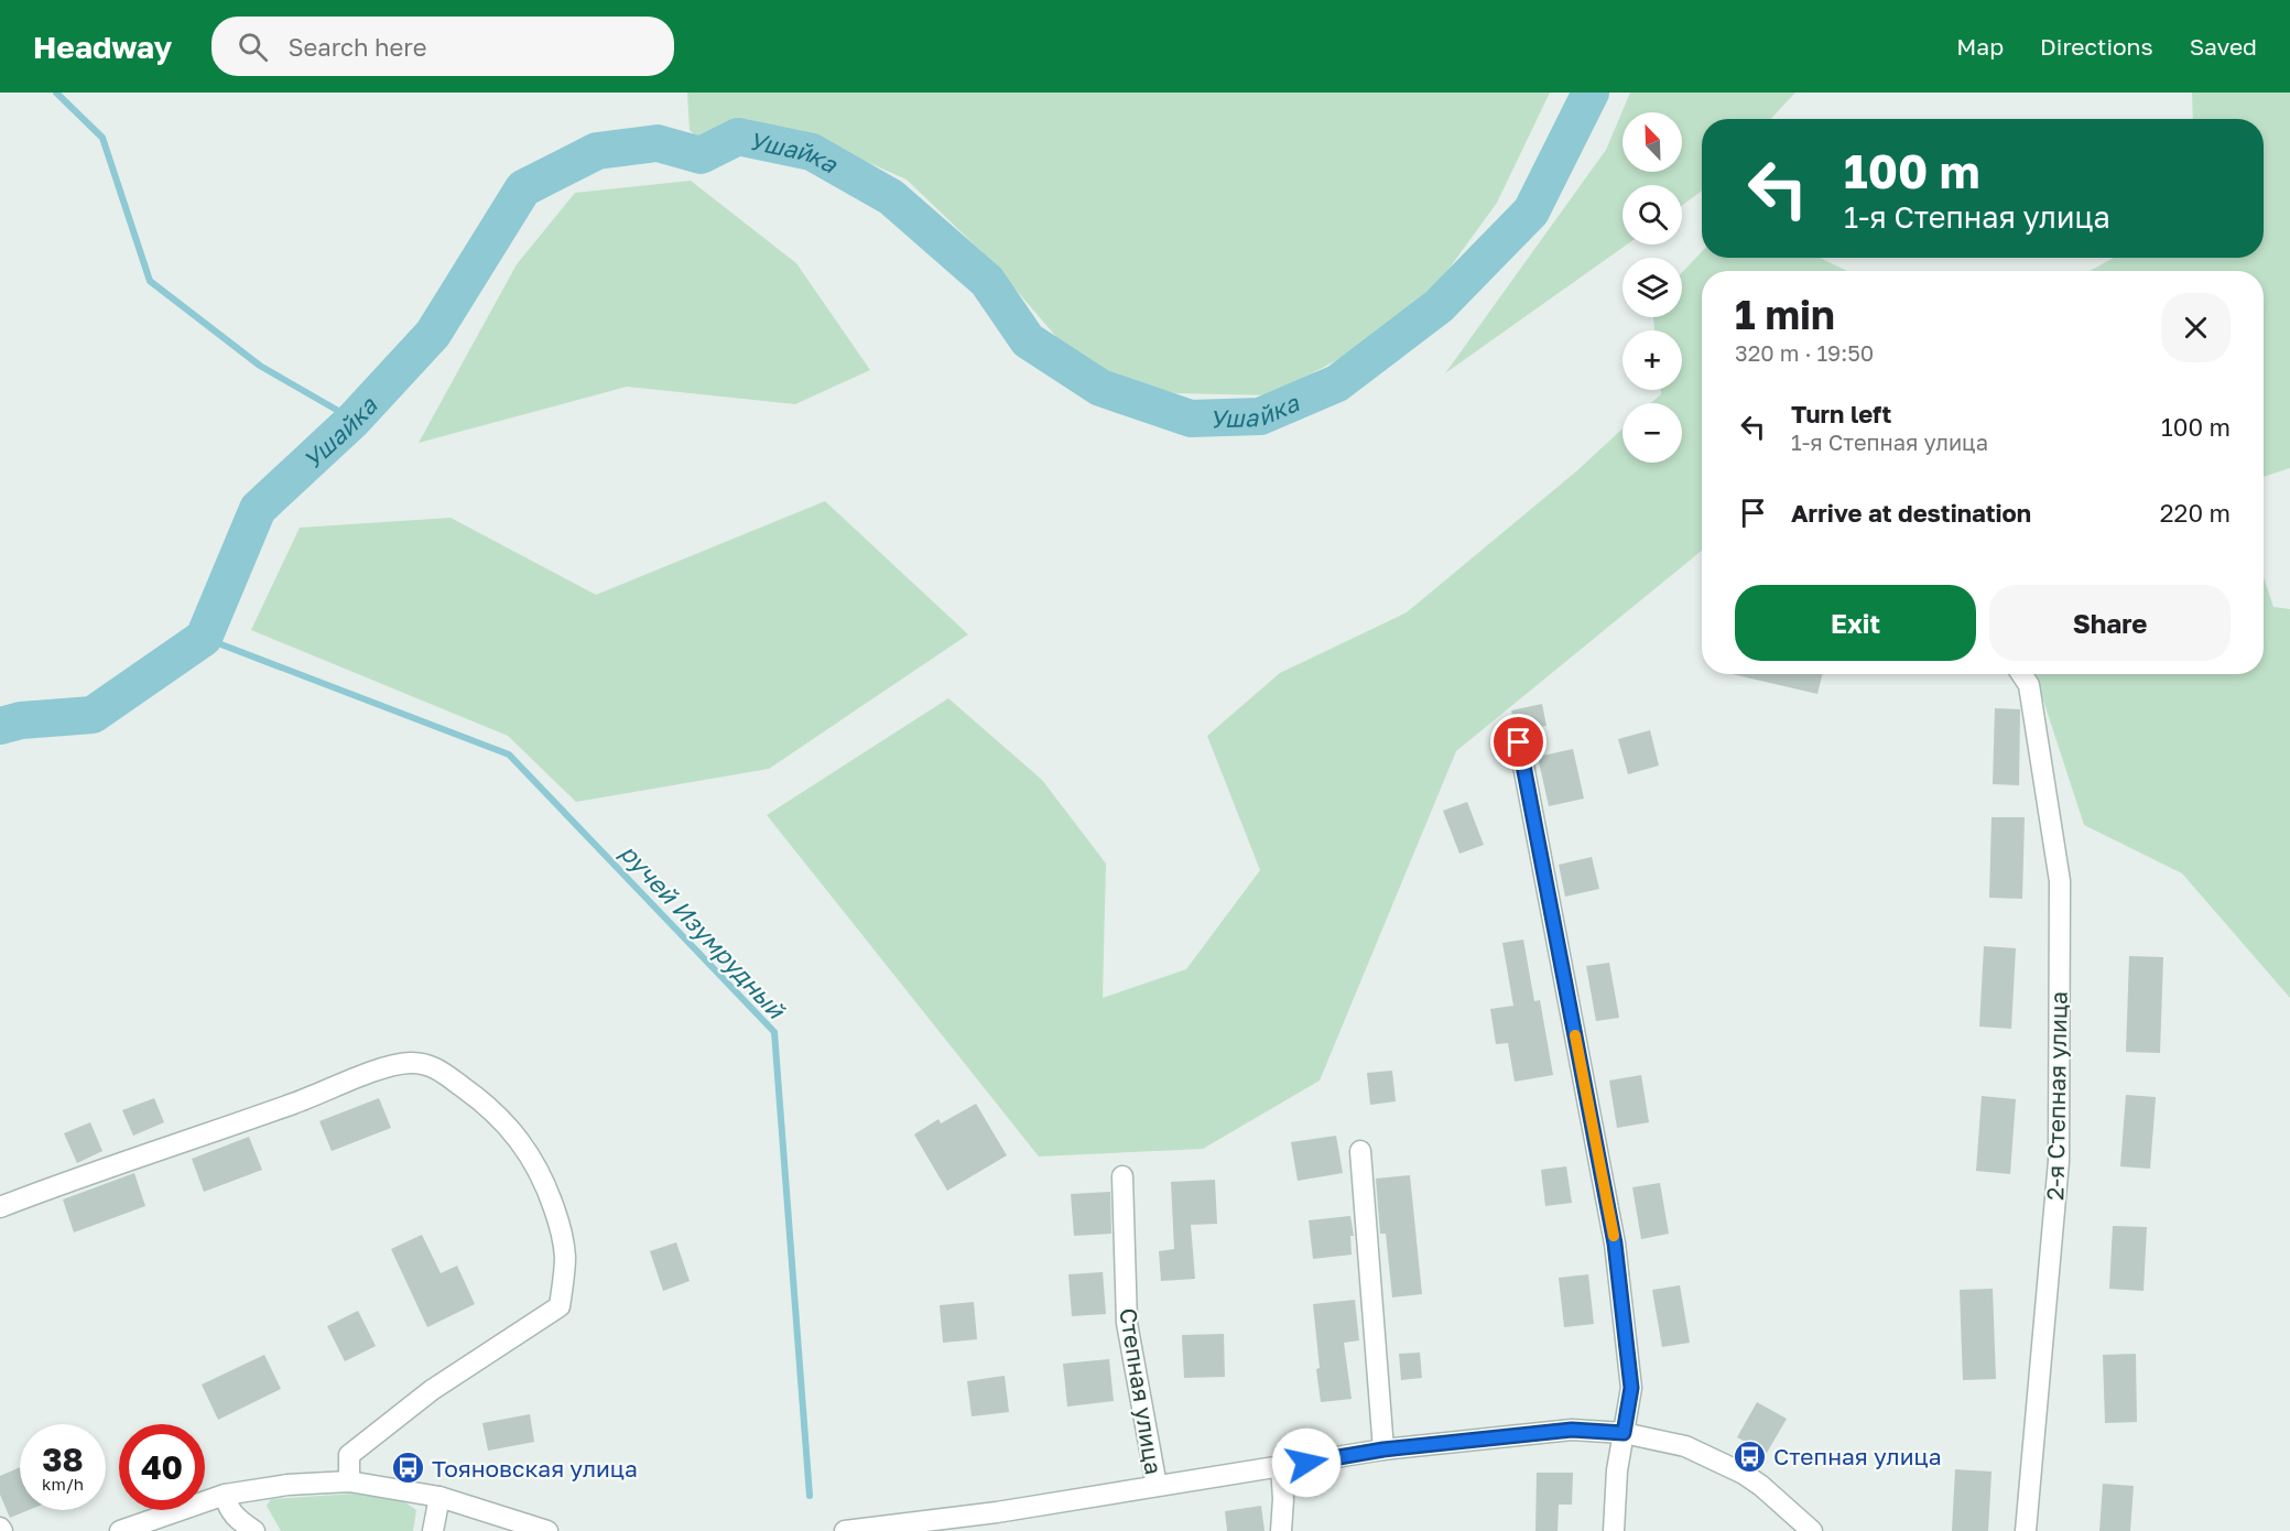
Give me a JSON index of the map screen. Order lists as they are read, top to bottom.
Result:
{
  "streets": {
    "street": ["2-я Степная улица", "Степная улица"]
  },
  "water": ["Ушайка", "ручей Изумрудный"],
  "places": {
    "bus stop": ["Степная улица", "Тояновская улица"]
  },
  "north": "top left",
  "page": {
    "header": "Headway",
    "search": "Search here",
    "nav": ["Map", "Directions", "Saved"],
    "map_buttons": ["+", "−"],
    "turn": ["100 m", "1-я Степная улица"],
    "heading": ["1 min", "320 m · 19:50"],
    "list": [
      {
        "name": "Turn left",
        "note": "1-я Степная улица",
        "value": "100 m"
      },
      {
        "name": "Arrive at destination",
        "value": "220 m"
      }
    ],
    "buttons": ["Exit", "Share"],
    "speed": "38 km/h",
    "limit": "40"
  }
}
